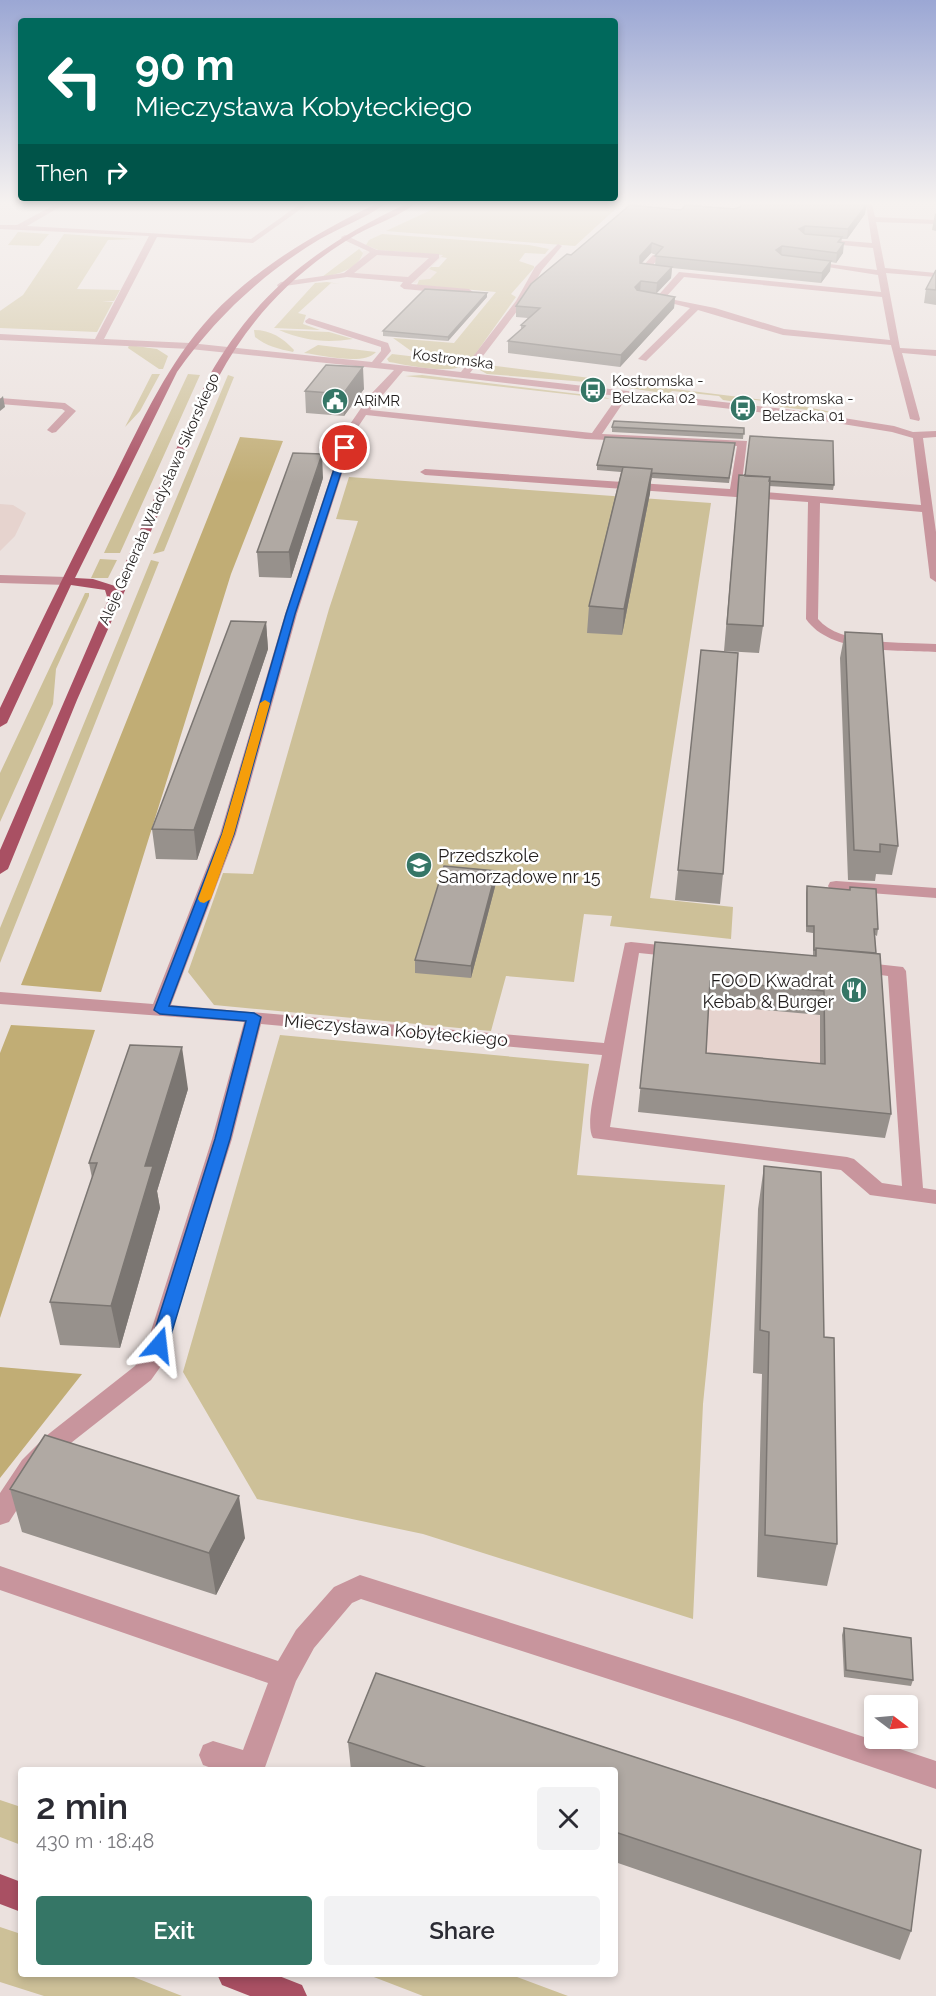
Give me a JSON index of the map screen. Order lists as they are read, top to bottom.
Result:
{
  "streets": {
    "main road": ["Aleje Generała Władysława Sikorskiego"],
    "street": ["Kostromska", "Mieczysława Kobyłeckiego"]
  },
  "crossings": [
    ["Kostromska", "Aleje Generała Władysława Sikorskiego"]
  ],
  "places": {
    "bus stop": ["Kostromska - Belzacka 02", "Kostromska - Belzacka 01"],
    "public building": ["ARiMR"],
    "school or university": ["Przedszkole Samorządowe nr 15"],
    "restaurant": ["FOOD Kwadrat Kebab & Burger"]
  },
  "north": "right",
  "page": {
    "turn": ["90 m", "Mieczysława Kobyłeckiego"],
    "then": "Then",
    "heading": ["2 min", "430 m · 18:48"],
    "buttons": ["Exit", "Share"]
  }
}
